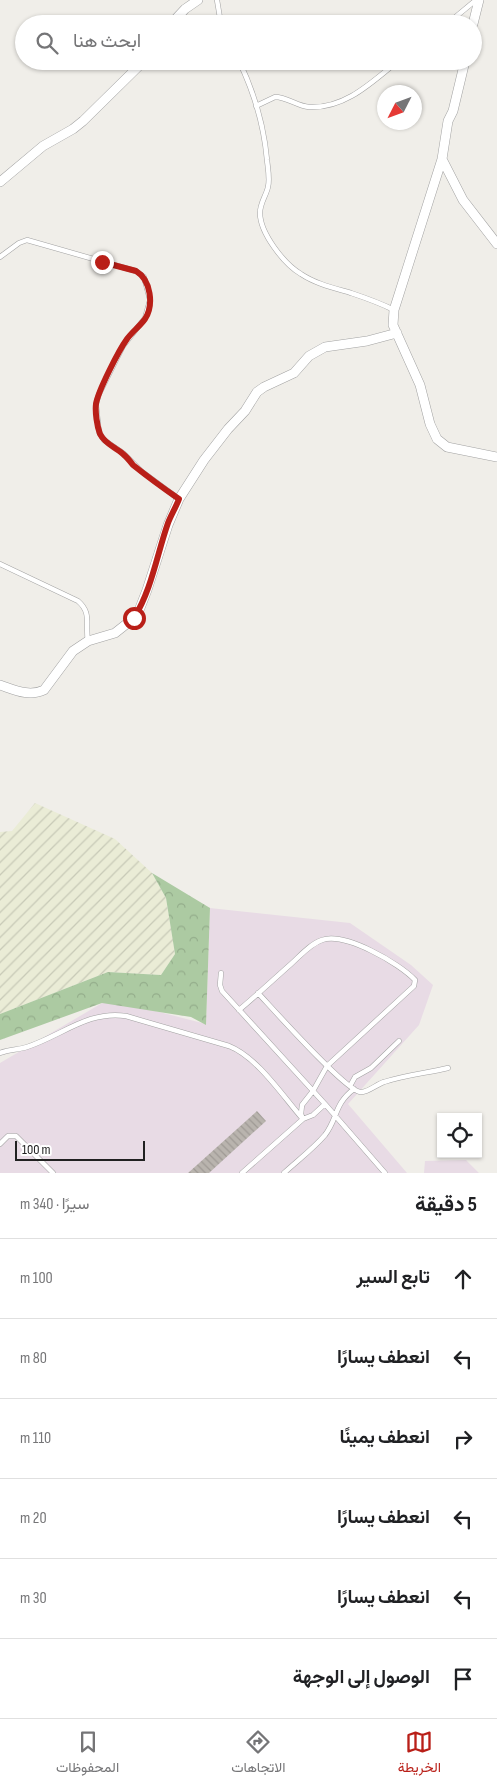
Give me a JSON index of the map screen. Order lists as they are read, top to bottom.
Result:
{
  "scale_bar": "100 m",
  "north": "bottom left",
  "page": {
    "search": "ابحث هنا",
    "scale": "100 m",
    "heading": ["5 دقيقة", "سيرًا · 340 m"],
    "list": [
      ["تابع السير", "100 m"],
      ["انعطف يسارًا", "80 m"],
      ["انعطف يمينًا", "110 m"],
      ["انعطف يسارًا", "20 m"],
      ["انعطف يسارًا", "30 m"],
      "الوصول إلى الوجهة"
    ],
    "nav": ["الخريطة", "الاتجاهات", "المحفوظات"]
  }
}
